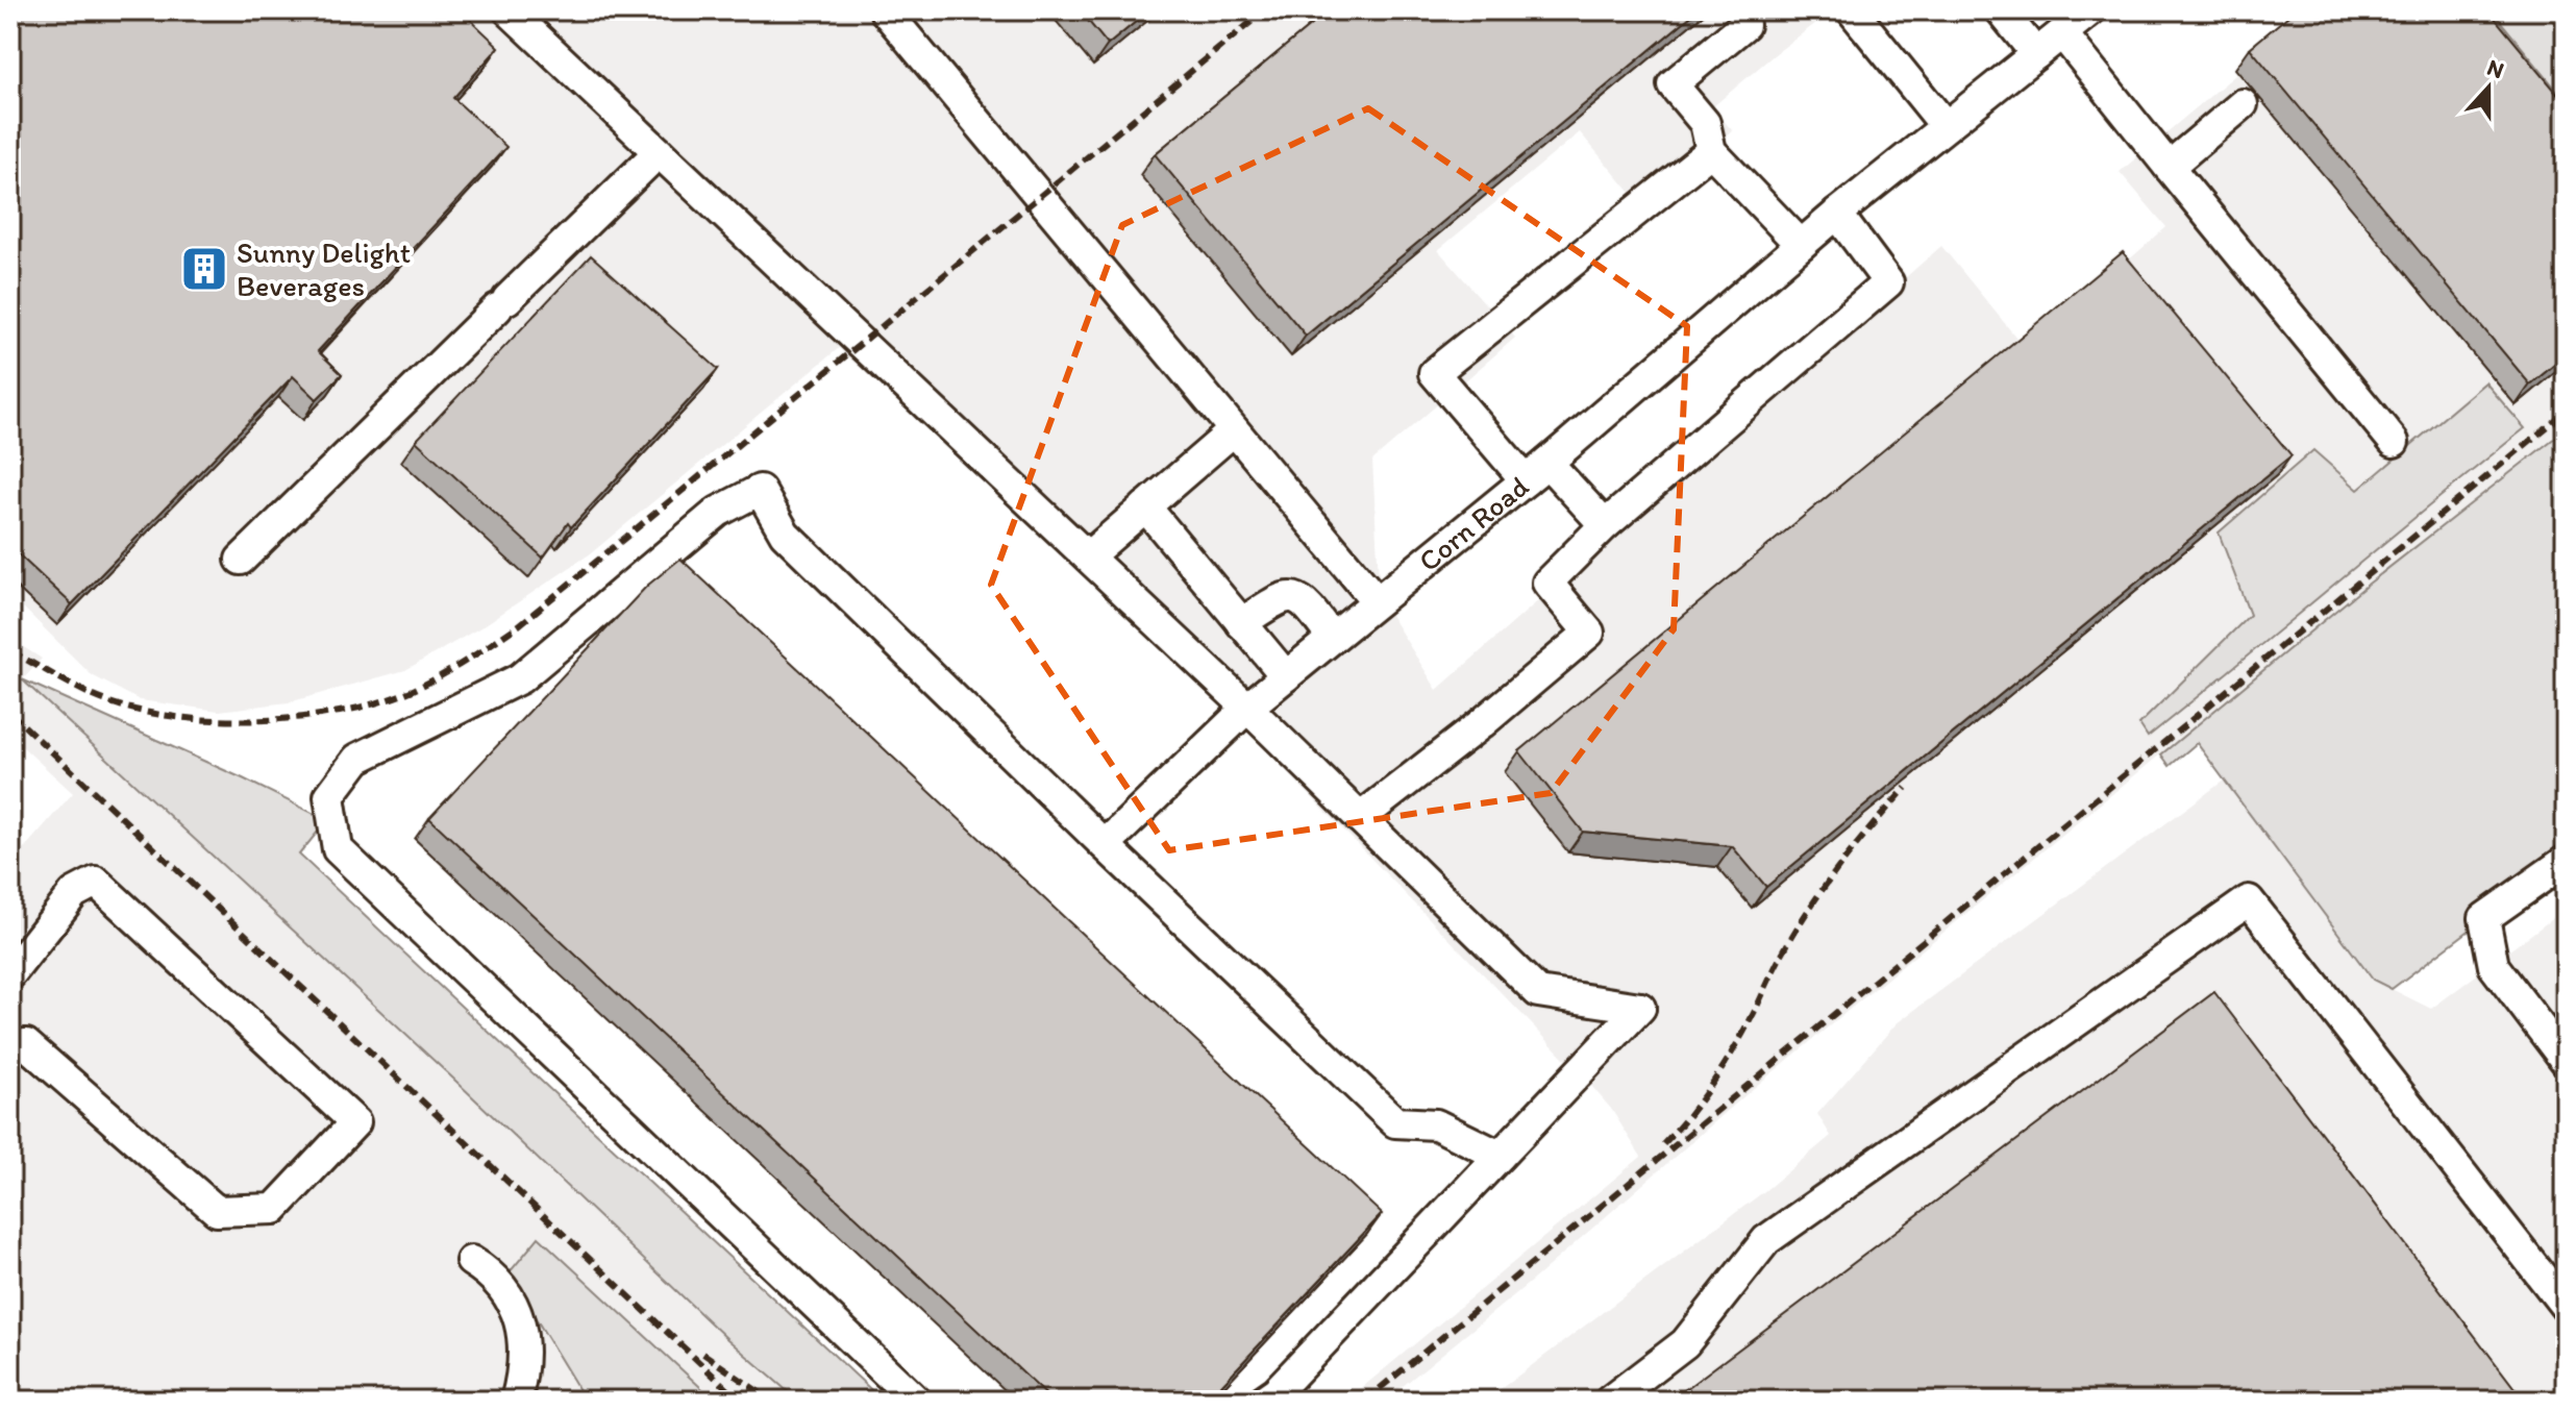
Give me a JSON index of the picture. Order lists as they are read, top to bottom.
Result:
{
  "streets": {
    "street": ["Corn Road"]
  },
  "places": {
    "building": ["Sunny Delight Beverages"]
  },
  "north": "top"
}
